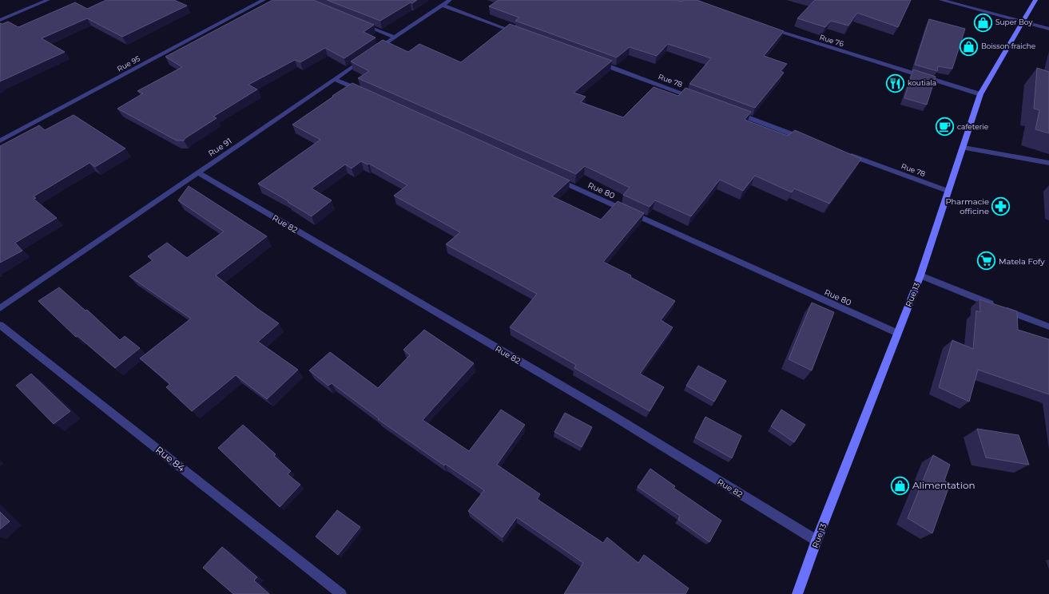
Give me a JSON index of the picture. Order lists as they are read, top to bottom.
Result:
{
  "streets": {
    "street": [
      "Rue 76",
      "Rue 95",
      "Rue 78",
      "Rue 91",
      "Rue 80",
      "Rue 82",
      "Rue 13",
      "Rue 84"
    ]
  },
  "crossings": [
    ["Rue 76", "Rue 13"],
    ["Rue 78", "Rue 13"],
    ["Rue 91", "Rue 82"],
    ["Rue 80", "Rue 13"],
    ["Rue 82", "Rue 13"]
  ],
  "places": {
    "shop": ["Super Boy", "Boisson fraiche", "Alimentation"],
    "restaurant": ["koutiala"],
    "cafe": ["cafeterie"],
    "pharmacy": ["Pharmacie officine"],
    "supermarket": ["Matela Fofy"]
  }
}
